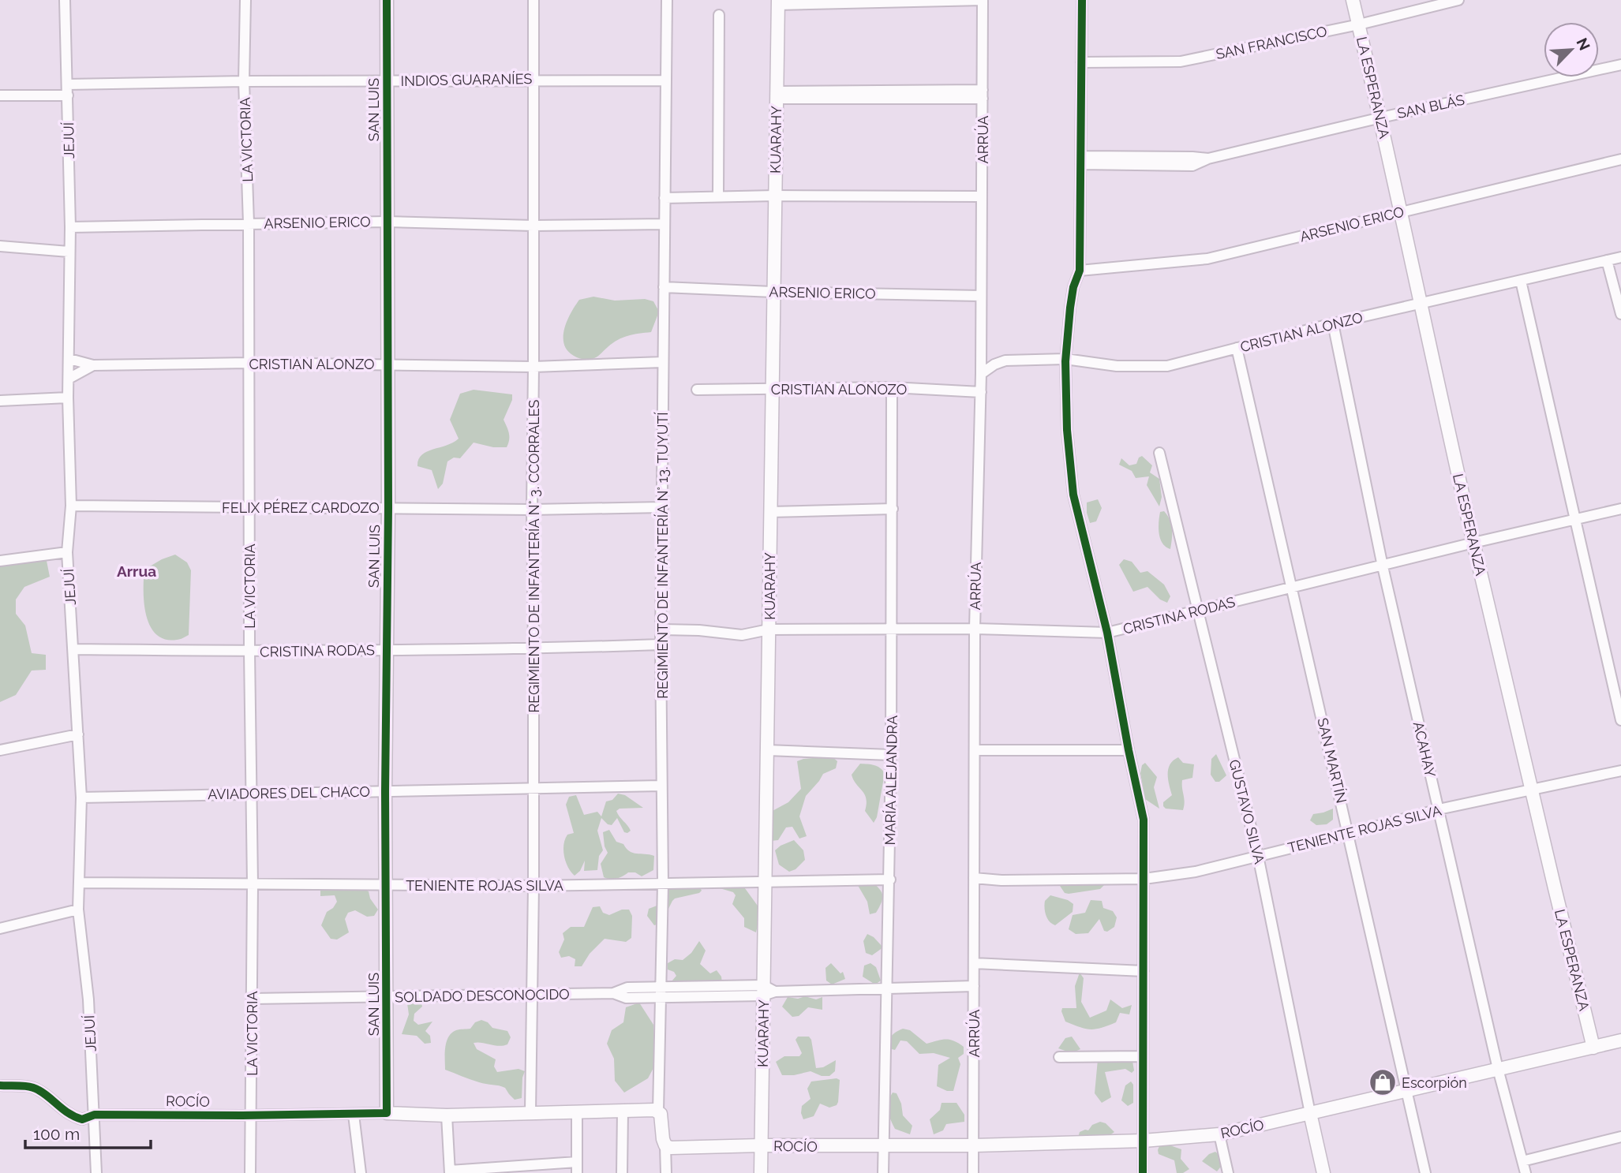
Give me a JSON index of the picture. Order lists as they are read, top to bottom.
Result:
{
  "streets": {
    "street": [
      "SAN FRANCISCO",
      "INDIOS GUARANÍES",
      "LA ESPERANZA",
      "SAN BLÁS",
      "SAN LUIS",
      "LA VICTORIA",
      "KUARAHY",
      "ARRÚA",
      "JEJUÍ",
      "ARSENIO ERICO",
      "CRISTIAN ALONZO",
      "CRISTIAN ALONOZO",
      "FELIX PÉREZ CARDOZO",
      "REGIMIENTO DE INFANTERÍA N° 13. TUYUTÍ",
      "REGIMIENTO DE INFANTERÍA N° 3. CCORRALES",
      "CRISTINA RODAS",
      "ACAHAY",
      "SAN MARTÍN",
      "MARÍA ALEJANDRA",
      "AVIADORES DEL CHACO",
      "GUSTAVO SILVA",
      "TENIENTE ROJAS SILVA",
      "SOLDADO DESCONOCIDO",
      "ROCÍO"
    ]
  },
  "crossings": [
    ["SAN FRANCISCO", "LA ESPERANZA"],
    ["INDIOS GUARANÍES", "SAN LUIS"],
    ["INDIOS GUARANÍES", "LA VICTORIA"],
    ["INDIOS GUARANÍES", "JEJUÍ"],
    ["INDIOS GUARANÍES", "REGIMIENTO DE INFANTERÍA N° 13. TUYUTÍ"],
    ["INDIOS GUARANÍES", "REGIMIENTO DE INFANTERÍA N° 3. CCORRALES"],
    ["LA ESPERANZA", "SAN BLÁS"],
    ["LA ESPERANZA", "ARSENIO ERICO"],
    ["LA ESPERANZA", "CRISTIAN ALONZO"],
    ["LA ESPERANZA", "CRISTINA RODAS"],
    ["LA ESPERANZA", "TENIENTE ROJAS SILVA"],
    ["LA ESPERANZA", "ROCÍO"],
    ["SAN LUIS", "ARSENIO ERICO"],
    ["SAN LUIS", "CRISTIAN ALONZO"],
    ["SAN LUIS", "FELIX PÉREZ CARDOZO"],
    ["SAN LUIS", "CRISTINA RODAS"],
    ["SAN LUIS", "AVIADORES DEL CHACO"],
    ["SAN LUIS", "TENIENTE ROJAS SILVA"],
    ["SAN LUIS", "SOLDADO DESCONOCIDO"],
    ["SAN LUIS", "ROCÍO"],
    ["LA VICTORIA", "ARSENIO ERICO"],
    ["LA VICTORIA", "CRISTIAN ALONZO"],
    ["LA VICTORIA", "FELIX PÉREZ CARDOZO"],
    ["LA VICTORIA", "CRISTINA RODAS"],
    ["LA VICTORIA", "AVIADORES DEL CHACO"],
    ["LA VICTORIA", "TENIENTE ROJAS SILVA"],
    ["LA VICTORIA", "SOLDADO DESCONOCIDO"],
    ["LA VICTORIA", "ROCÍO"],
    ["KUARAHY", "ARSENIO ERICO"],
    ["KUARAHY", "CRISTIAN ALONOZO"],
    ["KUARAHY", "CRISTINA RODAS"],
    ["KUARAHY", "TENIENTE ROJAS SILVA"],
    ["KUARAHY", "SOLDADO DESCONOCIDO"],
    ["KUARAHY", "ROCÍO"],
    ["ARRÚA", "ARSENIO ERICO"],
    ["ARRÚA", "CRISTIAN ALONZO"],
    ["ARRÚA", "CRISTIAN ALONOZO"],
    ["ARRÚA", "CRISTINA RODAS"],
    ["ARRÚA", "TENIENTE ROJAS SILVA"],
    ["ARRÚA", "SOLDADO DESCONOCIDO"],
    ["ARRÚA", "ROCÍO"],
    ["JEJUÍ", "ARSENIO ERICO"],
    ["JEJUÍ", "CRISTIAN ALONZO"],
    ["JEJUÍ", "FELIX PÉREZ CARDOZO"],
    ["JEJUÍ", "CRISTINA RODAS"],
    ["JEJUÍ", "AVIADORES DEL CHACO"],
    ["JEJUÍ", "TENIENTE ROJAS SILVA"],
    ["JEJUÍ", "ROCÍO"],
    ["ARSENIO ERICO", "REGIMIENTO DE INFANTERÍA N° 13. TUYUTÍ"],
    ["ARSENIO ERICO", "REGIMIENTO DE INFANTERÍA N° 3. CCORRALES"],
    ["CRISTIAN ALONZO", "REGIMIENTO DE INFANTERÍA N° 13. TUYUTÍ"],
    ["CRISTIAN ALONZO", "REGIMIENTO DE INFANTERÍA N° 3. CCORRALES"],
    ["CRISTIAN ALONZO", "ACAHAY"],
    ["CRISTIAN ALONZO", "SAN MARTÍN"],
    ["CRISTIAN ALONOZO", "MARÍA ALEJANDRA"],
    ["FELIX PÉREZ CARDOZO", "REGIMIENTO DE INFANTERÍA N° 13. TUYUTÍ"],
    ["FELIX PÉREZ CARDOZO", "REGIMIENTO DE INFANTERÍA N° 3. CCORRALES"],
    ["REGIMIENTO DE INFANTERÍA N° 13. TUYUTÍ", "CRISTINA RODAS"],
    ["REGIMIENTO DE INFANTERÍA N° 13. TUYUTÍ", "AVIADORES DEL CHACO"],
    ["REGIMIENTO DE INFANTERÍA N° 13. TUYUTÍ", "TENIENTE ROJAS SILVA"],
    ["REGIMIENTO DE INFANTERÍA N° 13. TUYUTÍ", "SOLDADO DESCONOCIDO"],
    ["REGIMIENTO DE INFANTERÍA N° 13. TUYUTÍ", "ROCÍO"],
    ["REGIMIENTO DE INFANTERÍA N° 3. CCORRALES", "CRISTINA RODAS"],
    ["REGIMIENTO DE INFANTERÍA N° 3. CCORRALES", "AVIADORES DEL CHACO"],
    ["REGIMIENTO DE INFANTERÍA N° 3. CCORRALES", "TENIENTE ROJAS SILVA"],
    ["REGIMIENTO DE INFANTERÍA N° 3. CCORRALES", "SOLDADO DESCONOCIDO"],
    ["REGIMIENTO DE INFANTERÍA N° 3. CCORRALES", "ROCÍO"],
    ["CRISTINA RODAS", "ACAHAY"],
    ["CRISTINA RODAS", "SAN MARTÍN"],
    ["CRISTINA RODAS", "MARÍA ALEJANDRA"],
    ["CRISTINA RODAS", "GUSTAVO SILVA"],
    ["ACAHAY", "TENIENTE ROJAS SILVA"],
    ["ACAHAY", "ROCÍO"],
    ["SAN MARTÍN", "TENIENTE ROJAS SILVA"],
    ["SAN MARTÍN", "ROCÍO"],
    ["MARÍA ALEJANDRA", "TENIENTE ROJAS SILVA"],
    ["MARÍA ALEJANDRA", "SOLDADO DESCONOCIDO"],
    ["MARÍA ALEJANDRA", "ROCÍO"],
    ["GUSTAVO SILVA", "TENIENTE ROJAS SILVA"],
    ["GUSTAVO SILVA", "ROCÍO"]
  ],
  "districts": ["Arrua"],
  "places": {
    "shop": ["Escorpión"]
  },
  "scale_bar": "100 m",
  "north": "top right"
}
